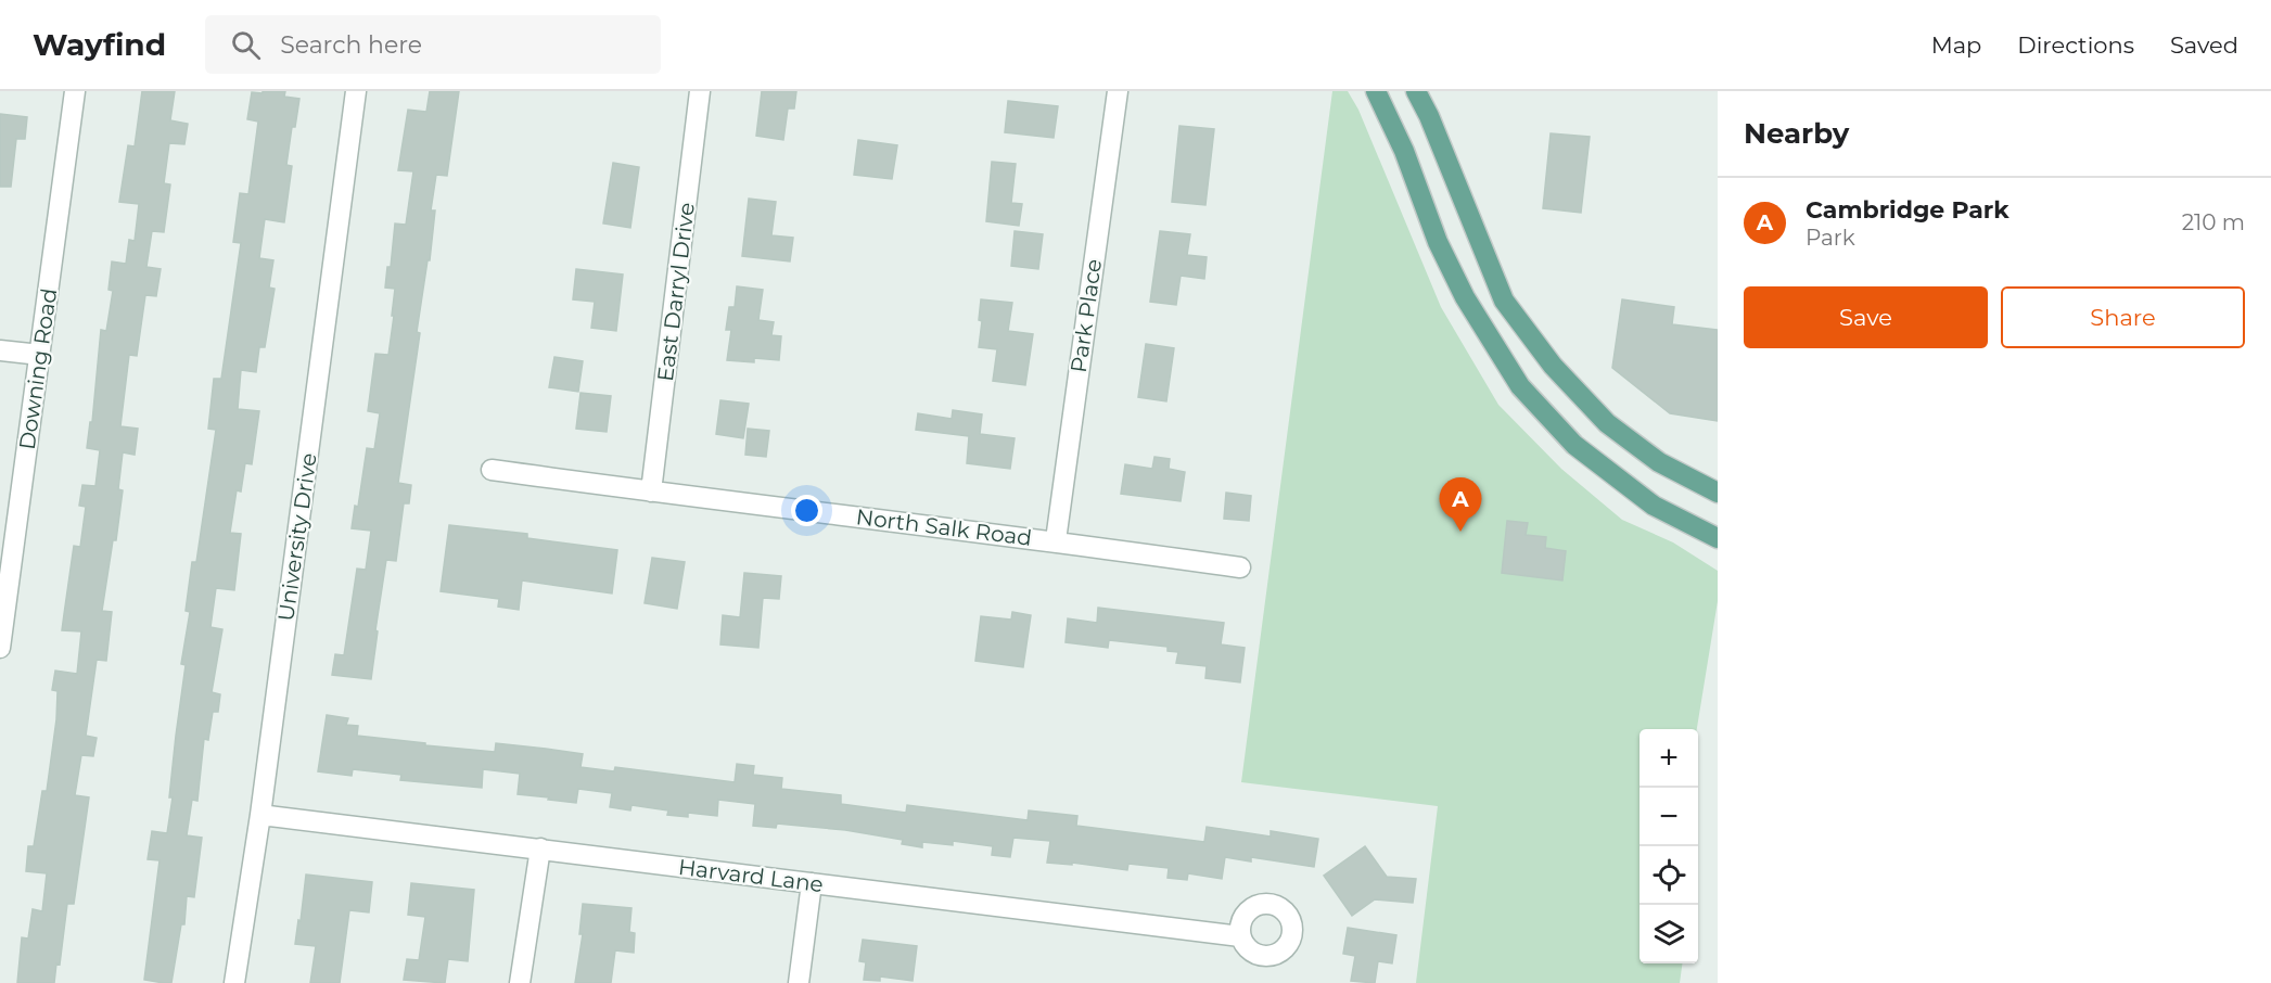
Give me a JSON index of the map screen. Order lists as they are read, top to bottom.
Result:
{
  "streets": {
    "street": [
      "East Darryl Drive",
      "Park Place",
      "Downing Road",
      "North Salk Road",
      "University Drive",
      "Harvard Lane"
    ]
  },
  "crossings": [
    ["East Darryl Drive", "North Salk Road"],
    ["Park Place", "North Salk Road"],
    ["University Drive", "Harvard Lane"]
  ],
  "page": {
    "header": "Wayfind",
    "search": "Search here",
    "nav": ["Map", "Directions", "Saved"],
    "heading": "Nearby",
    "list": [
      {
        "mark": "A",
        "name": "Cambridge Park",
        "note": "Park",
        "value": "210 m"
      }
    ],
    "buttons": ["Save", "Share"],
    "pins": "A",
    "map_buttons": ["+", "−"]
  }
}
